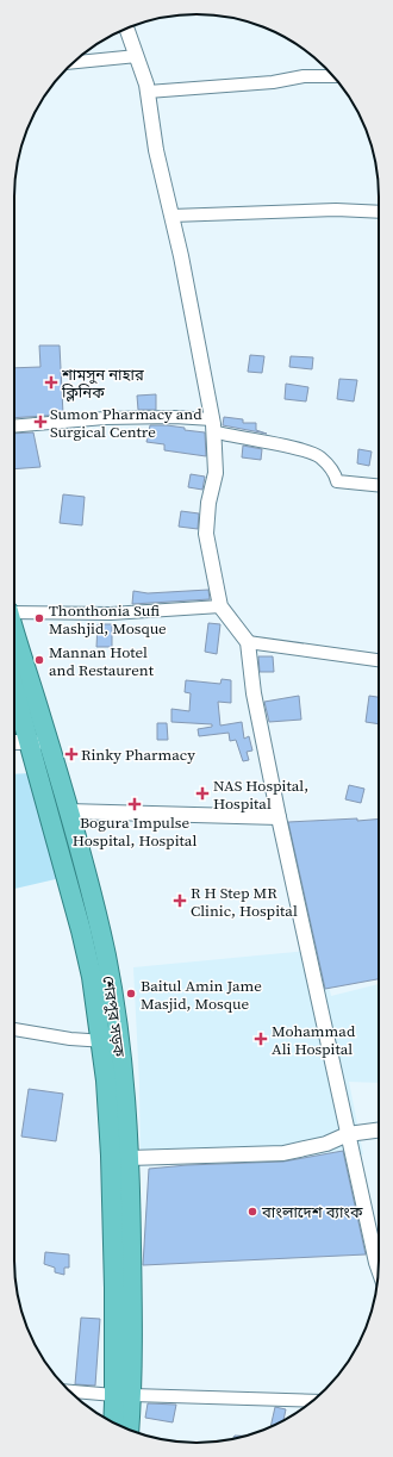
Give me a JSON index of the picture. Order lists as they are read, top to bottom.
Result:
{
  "streets": {
    "highway": ["শেরপুর সড়ক"]
  },
  "places": {
    "health": [
      "শামসুন নাহার ক্লিনিক",
      "Sumon Pharmacy and Surgical Centre",
      "Rinky Pharmacy",
      "NAS Hospital, Hospital",
      "Bogura Impulse Hospital, Hospital",
      "R H Step MR Clinic, Hospital",
      "Mohammad Ali Hospital"
    ],
    "other": [
      "Thonthonia Sufi Mashjid, Mosque",
      "Mannan Hotel and Restaurent",
      "Baitul Amin Jame Masjid, Mosque",
      "বাংলাদেশ ব্যাংক"
    ]
  }
}
